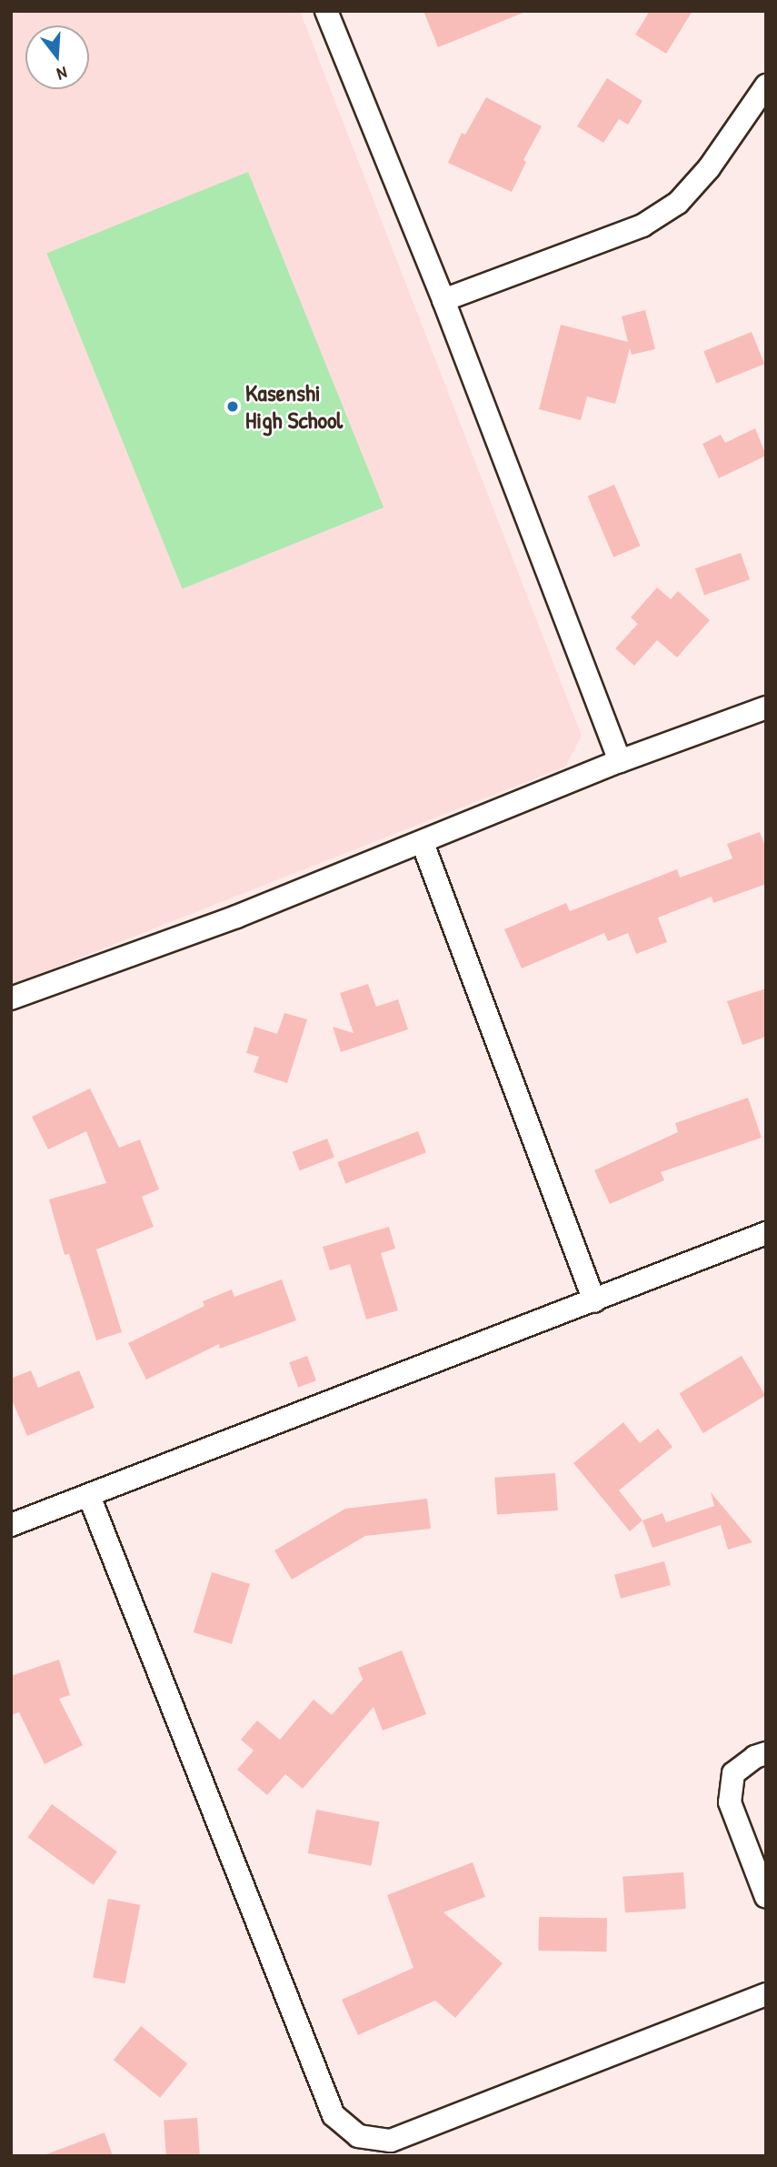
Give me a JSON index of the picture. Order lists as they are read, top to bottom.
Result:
{
  "places": ["Kasenshi High School"],
  "north": "bottom"
}
